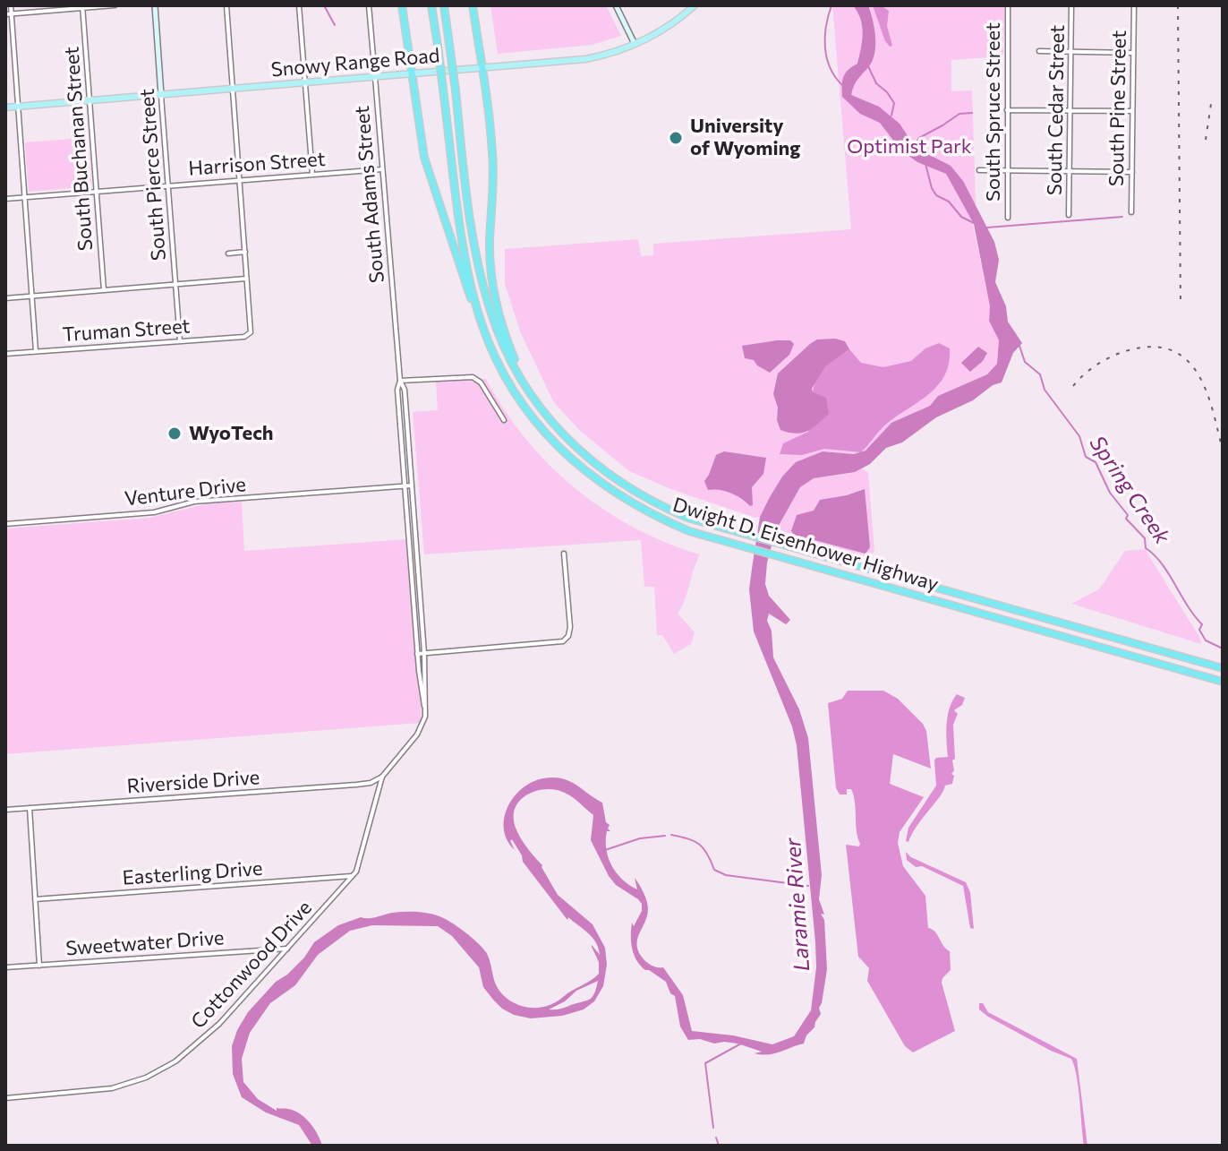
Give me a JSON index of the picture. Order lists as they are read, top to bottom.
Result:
{
  "streets": {
    "highway": ["Dwight D. Eisenhower Highway"],
    "main road": ["Snowy Range Road", "South Pierce Street"],
    "street": [
      "South Pine Street",
      "South Cedar Street",
      "South Spruce Street",
      "South Buchanan Street",
      "Harrison Street",
      "South Adams Street",
      "Truman Street",
      "Venture Drive",
      "Riverside Drive",
      "Easterling Drive",
      "Sweetwater Drive",
      "Cottonwood Drive"
    ]
  },
  "crossings": [
    ["Snowy Range Road", "South Buchanan Street"],
    ["Snowy Range Road", "South Pierce Street"],
    ["Snowy Range Road", "South Adams Street"],
    ["South Buchanan Street", "Harrison Street"],
    ["Harrison Street", "South Pierce Street"],
    ["Harrison Street", "South Adams Street"],
    ["South Pierce Street", "Truman Street"],
    ["South Adams Street", "Venture Drive"],
    ["South Adams Street", "Cottonwood Drive"],
    ["Riverside Drive", "Cottonwood Drive"],
    ["Easterling Drive", "Cottonwood Drive"],
    ["Sweetwater Drive", "Cottonwood Drive"]
  ],
  "water": ["Spring Creek", "Laramie River"],
  "parks": ["Optimist Park"],
  "places": ["University of Wyoming", "WyoTech"]
}
